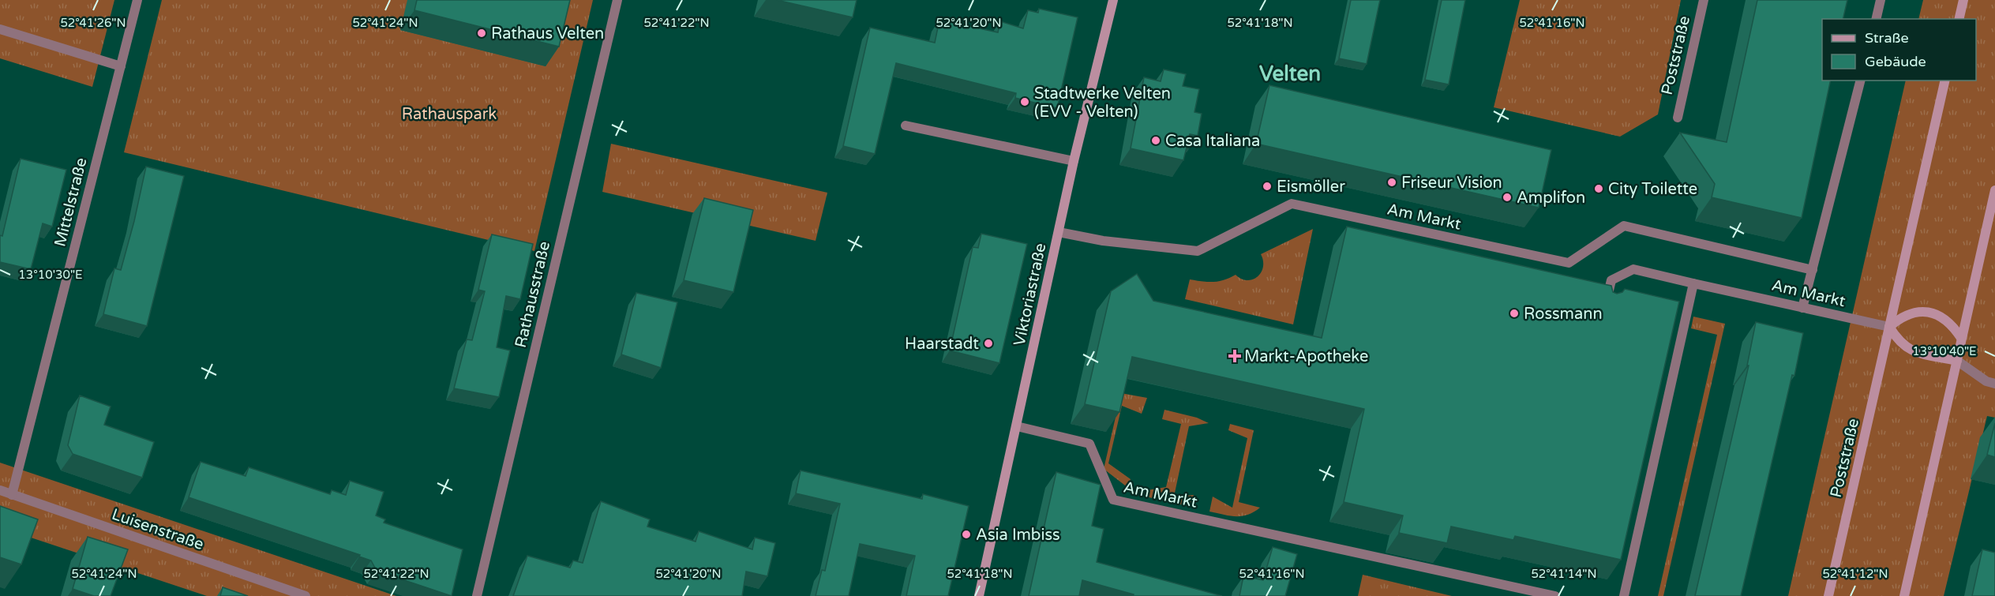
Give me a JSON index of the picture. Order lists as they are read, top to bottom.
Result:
{
  "streets": {
    "street": [
      "Poststraße",
      "Mittelstraße",
      "Am Markt",
      "Rathausstraße",
      "Viktoriastraße",
      "Luisenstraße"
    ]
  },
  "crossings": [
    ["Poststraße", "Am Markt"],
    ["Mittelstraße", "Luisenstraße"],
    ["Am Markt", "Viktoriastraße"]
  ],
  "districts": ["Velten"],
  "parks": ["Rathauspark"],
  "places": {
    "other": [
      "Rathaus Velten",
      "Stadtwerke Velten (EVV - Velten)",
      "Casa Italiana",
      "Friseur Vision",
      "Eismöller",
      "City Toilette",
      "Amplifon",
      "Rossmann",
      "Haarstadt",
      "Asia Imbiss"
    ],
    "health": ["Markt-Apotheke"]
  },
  "legend": ["Straße", "Gebäude"],
  "coordinates": [
    "52°41'26\"N",
    "52°41'24\"N",
    "52°41'22\"N",
    "52°41'20\"N",
    "52°41'18\"N",
    "52°41'16\"N",
    "13°10'30\"E",
    "13°10'40\"E",
    "52°41'14\"N",
    "52°41'12\"N"
  ]
}
